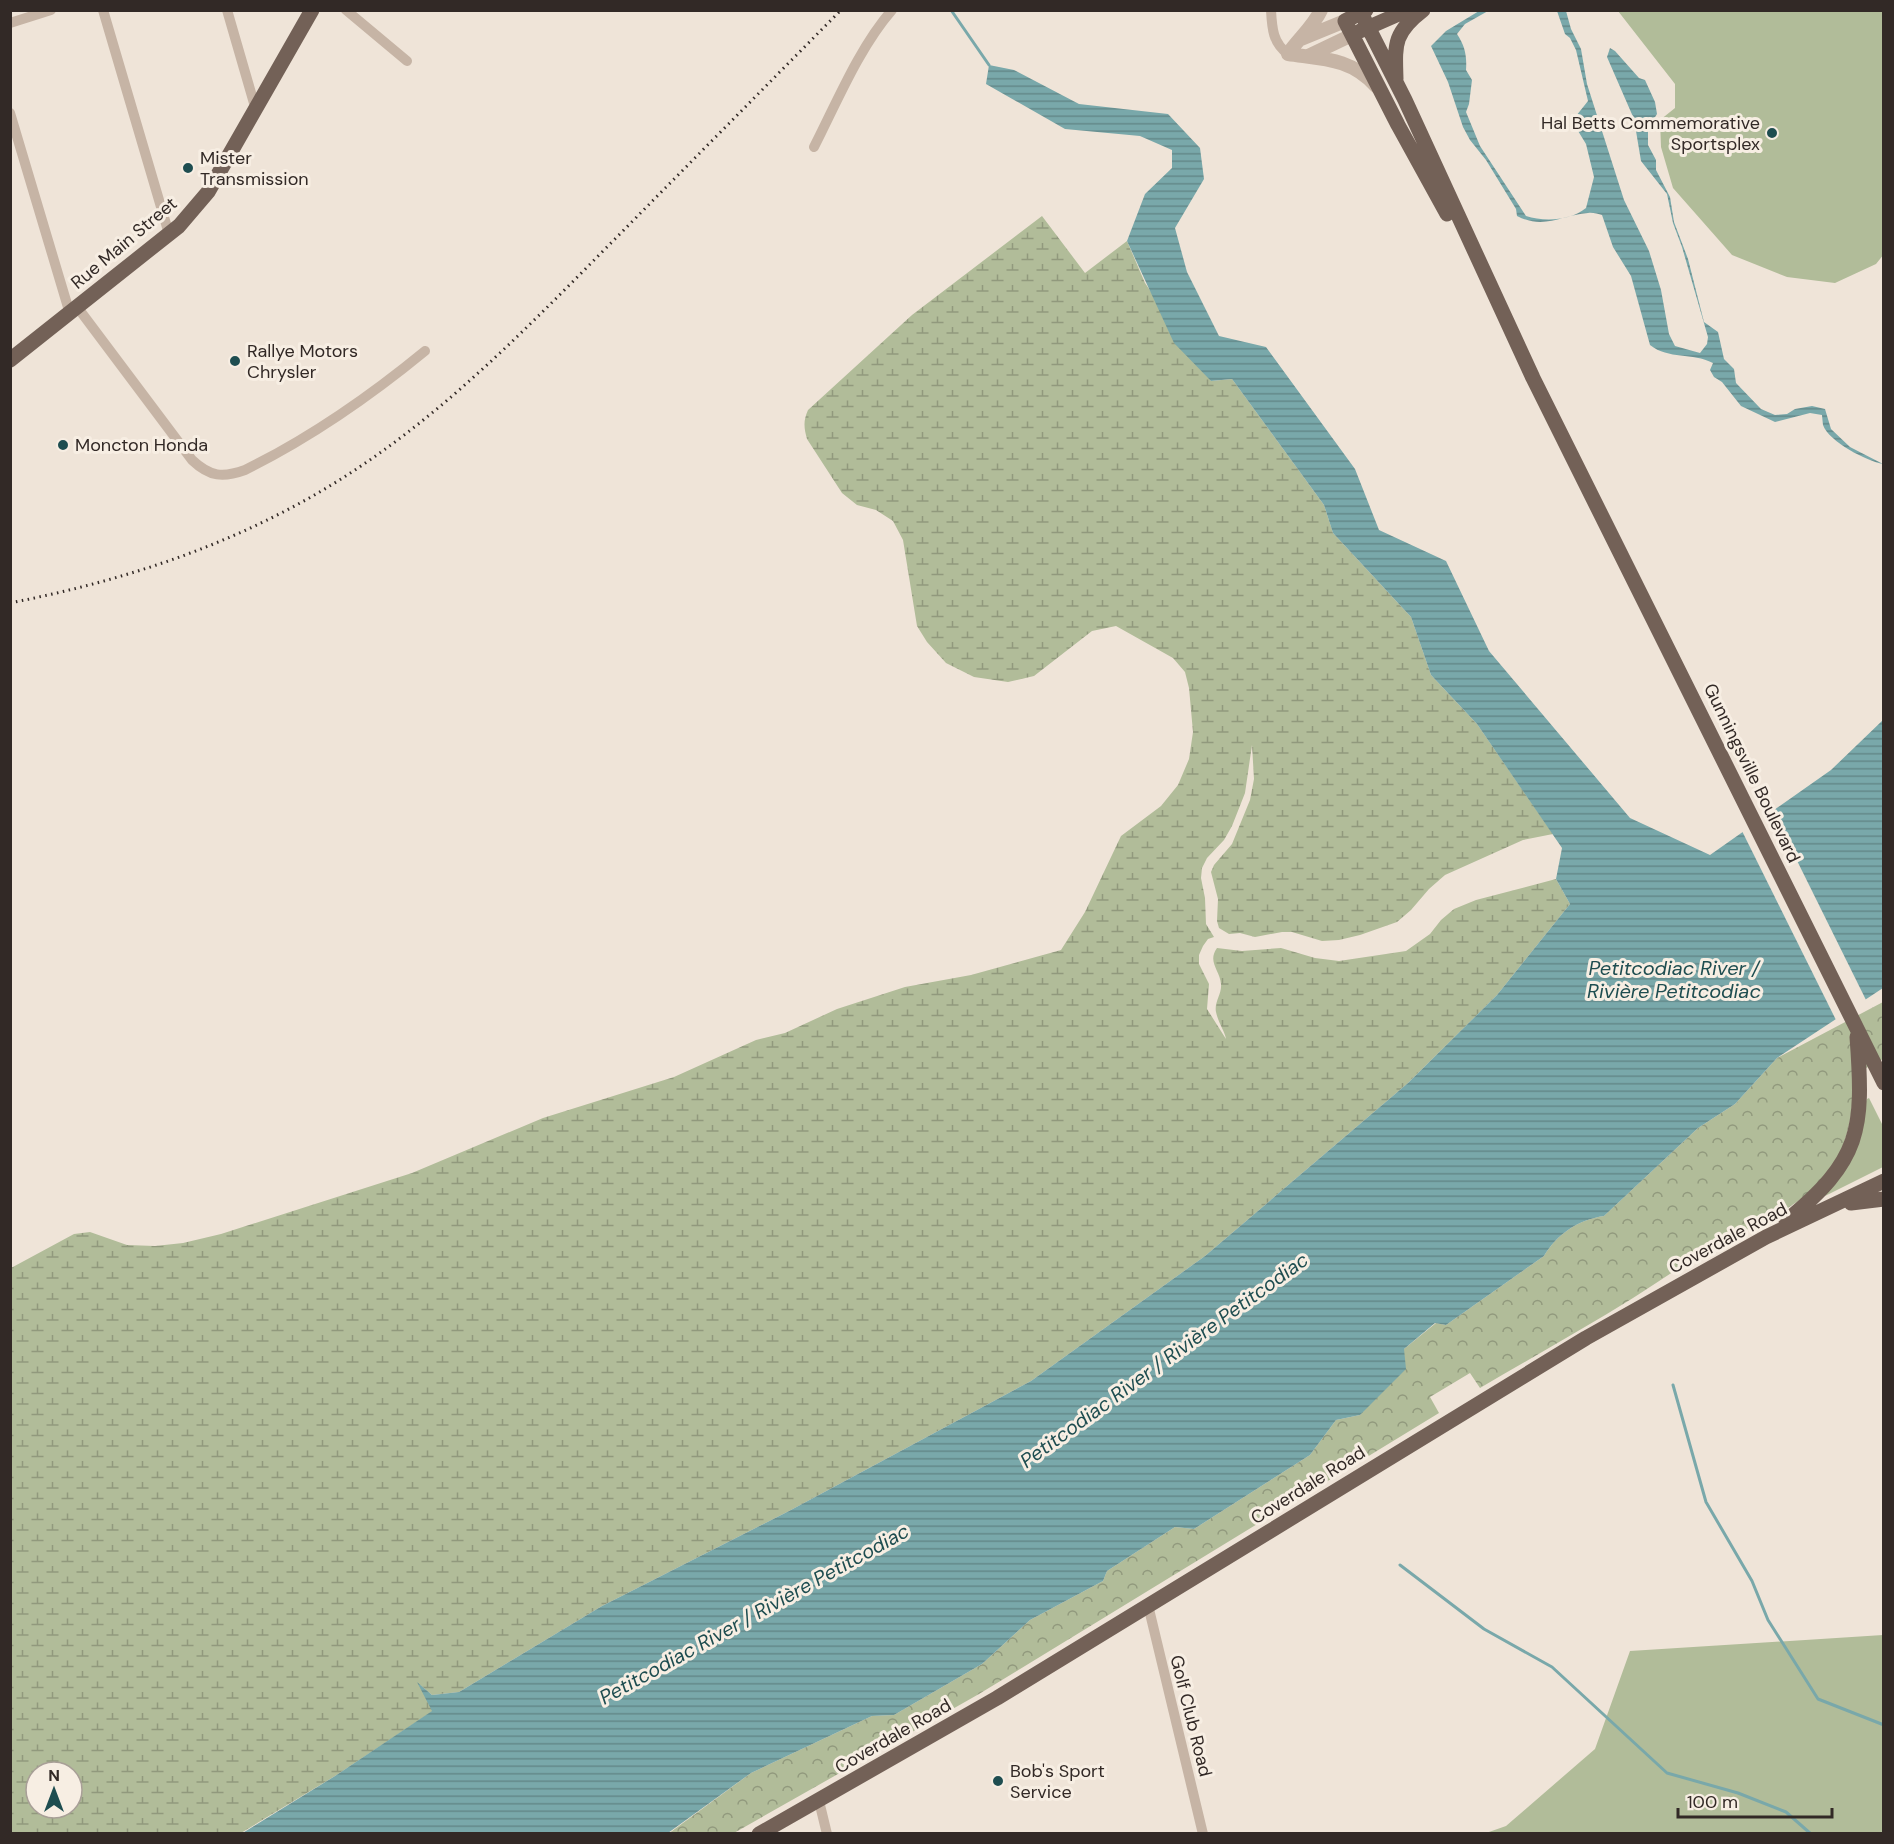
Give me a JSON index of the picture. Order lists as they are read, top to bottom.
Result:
{
  "streets": {
    "main road": ["Rue Main Street", "Gunningsville Boulevard", "Coverdale Road"],
    "street": ["Golf Club Road"]
  },
  "crossings": [
    ["Coverdale Road", "Golf Club Road"]
  ],
  "water": ["Petitcodiac River / Rivière Petitcodiac"],
  "places": [
    "Hal Betts Commemorative Sportsplex",
    "Mister Transmission",
    "Rallye Motors Chrysler",
    "Moncton Honda",
    "Bob's Sport Service"
  ],
  "scale_bar": "100 m",
  "north": "top"
}
